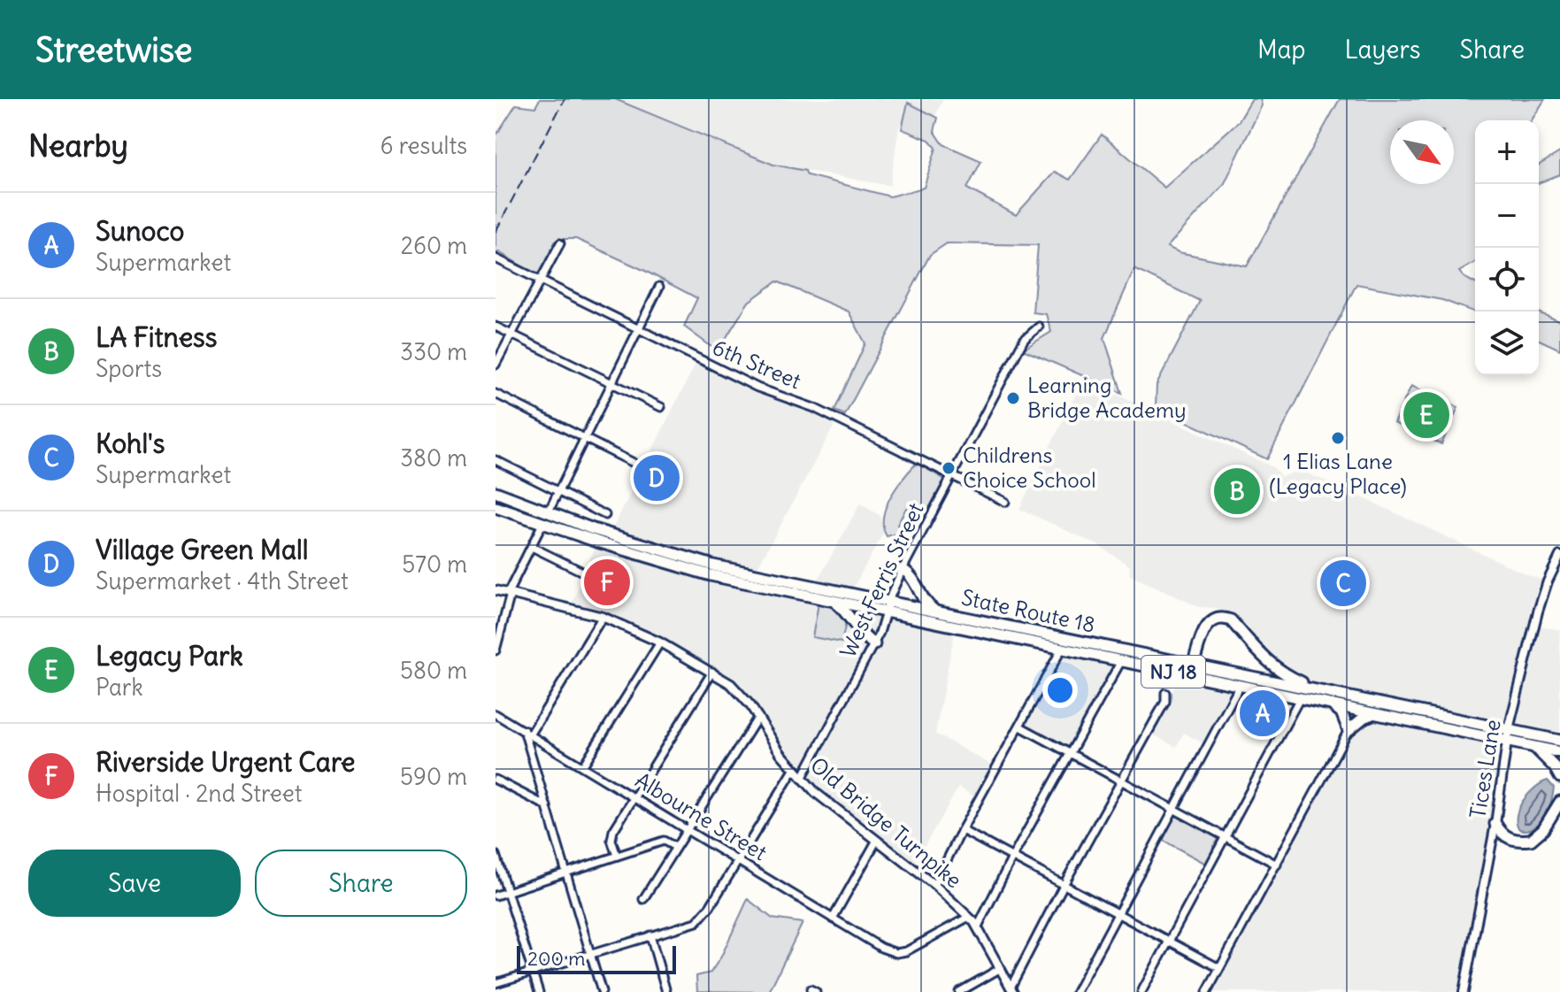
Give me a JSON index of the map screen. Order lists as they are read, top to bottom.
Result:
{
  "streets": {
    "highway": ["State Route 18", "NJ 18"],
    "street": [
      "6th Street",
      "West Ferris Street",
      "Tices Lane",
      "Albourne Street",
      "Old Bridge Turnpike"
    ]
  },
  "crossings": [
    ["6th Street", "West Ferris Street"],
    ["West Ferris Street", "State Route 18"],
    ["West Ferris Street", "Old Bridge Turnpike"],
    ["State Route 18", "Tices Lane"],
    ["Albourne Street", "Old Bridge Turnpike"]
  ],
  "places": ["Learning Bridge Academy", "1 Elias Lane (Legacy Place)", "Childrens Choice School"],
  "scale_bar": "200 m",
  "north": "bottom right",
  "page": {
    "header": "Streetwise",
    "nav": ["Map", "Layers", "Share"],
    "heading": ["Nearby", "6 results"],
    "map_buttons": ["+", "−"],
    "list": [
      {
        "mark": "A",
        "name": "Sunoco",
        "note": "Supermarket",
        "value": "260 m"
      },
      {
        "mark": "B",
        "name": "LA Fitness",
        "note": "Sports",
        "value": "330 m"
      },
      {
        "mark": "C",
        "name": "Kohl's",
        "note": "Supermarket",
        "value": "380 m"
      },
      {
        "mark": "D",
        "name": "Village Green Mall",
        "note": "Supermarket · 4th Street",
        "value": "570 m"
      },
      {
        "mark": "E",
        "name": "Legacy Park",
        "note": "Park",
        "value": "580 m"
      },
      {
        "mark": "F",
        "name": "Riverside Urgent Care",
        "note": "Hospital · 2nd Street",
        "value": "590 m"
      }
    ],
    "pins": [
      "E",
      "D",
      "B",
      "F",
      "C",
      "A"
    ],
    "buttons": ["Save", "Share"],
    "scale": "200 m"
  }
}
